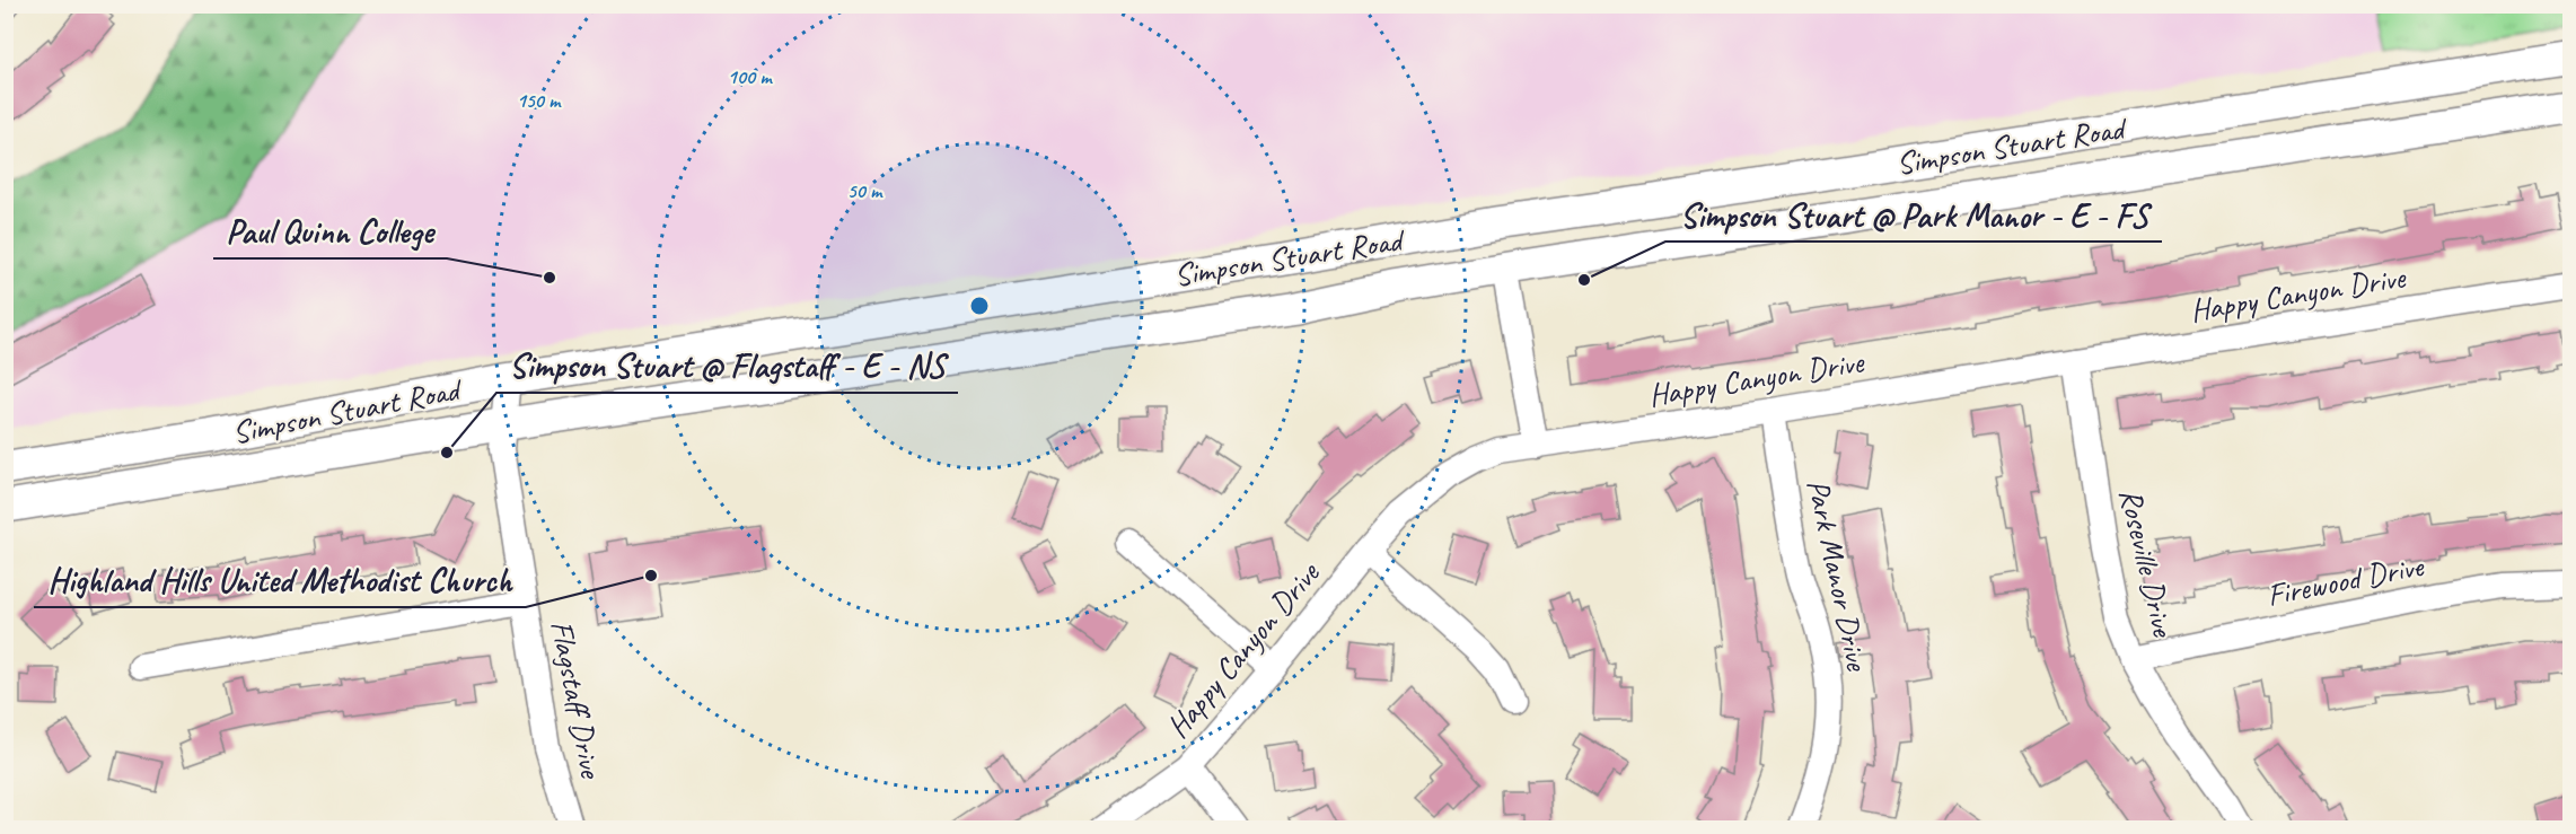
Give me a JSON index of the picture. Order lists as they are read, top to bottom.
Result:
{
  "streets": {
    "main road": ["Simpson Stuart Road"],
    "street": [
      "Happy Canyon Drive",
      "Roseville Drive",
      "Park Manor Drive",
      "Firewood Drive",
      "Flagstaff Drive"
    ]
  },
  "crossings": [
    ["Simpson Stuart Road", "Flagstaff Drive"],
    ["Happy Canyon Drive", "Roseville Drive"],
    ["Happy Canyon Drive", "Park Manor Drive"],
    ["Roseville Drive", "Firewood Drive"]
  ],
  "places": [
    "Paul Quinn College",
    "Simpson Stuart @ Park Manor - E - FS",
    "Simpson Stuart @ Flagstaff - E - NS",
    "Highland Hills United Methodist Church"
  ],
  "rings": ["100 m", "150 m", "50 m"]
}
